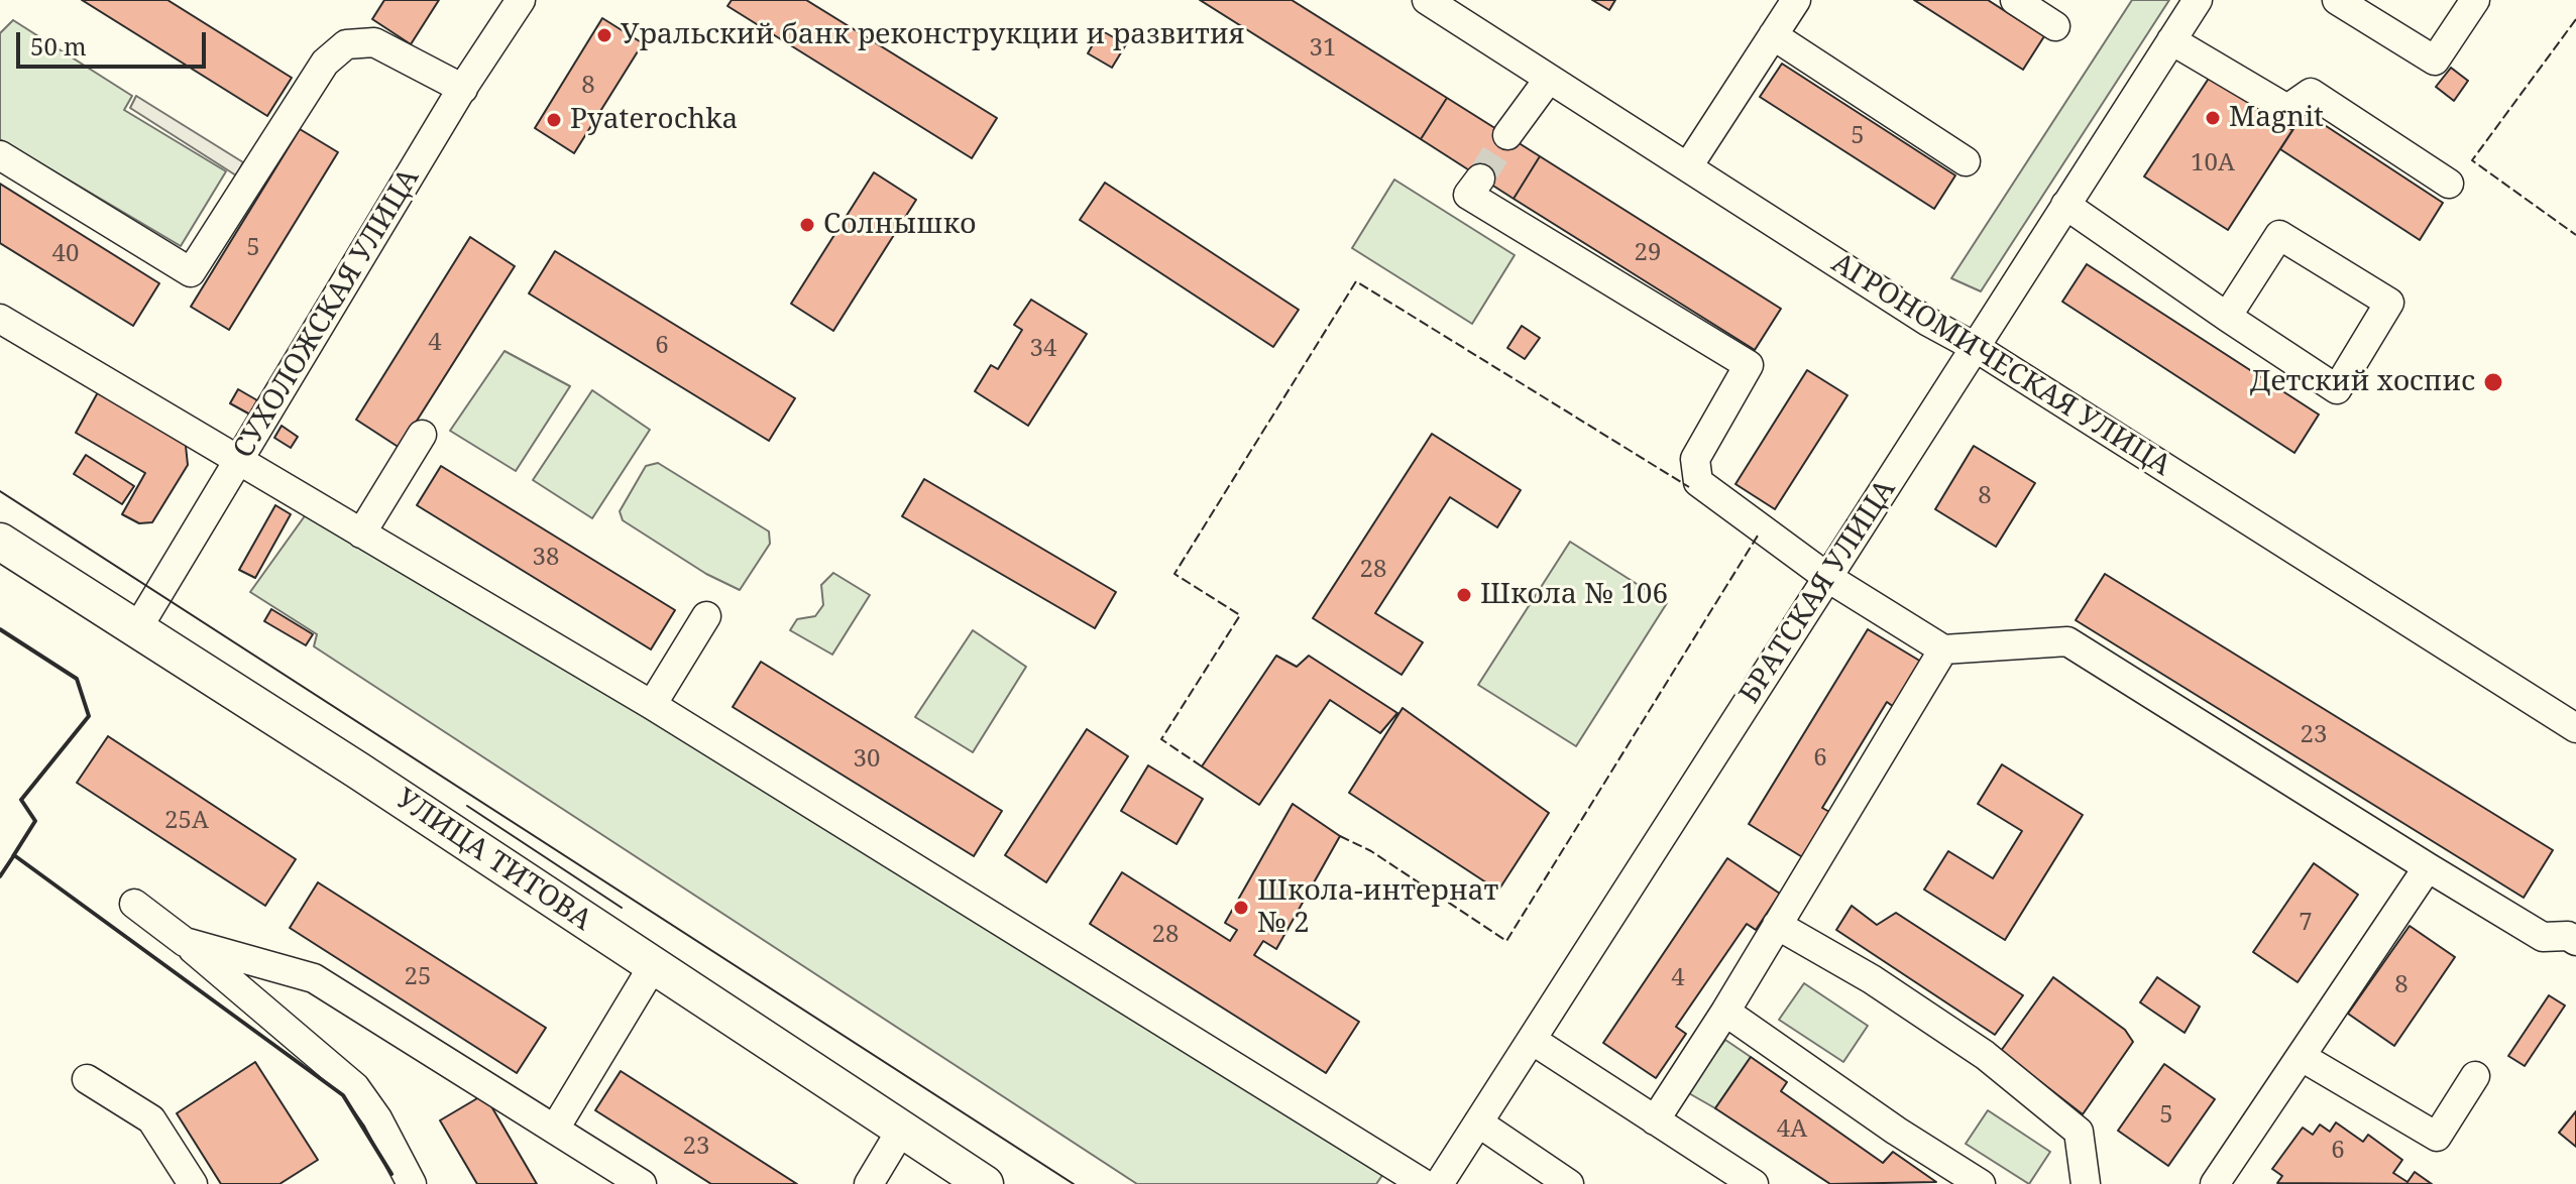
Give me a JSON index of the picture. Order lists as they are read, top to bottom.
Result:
{
  "streets": {
    "main road": ["УЛИЦА ТИТОВА"],
    "street": ["СУХОЛОЖСКАЯ УЛИЦА", "АГРОНОМИЧЕСКАЯ УЛИЦА", "БРАТСКАЯ УЛИЦА"]
  },
  "crossings": [
    ["СУХОЛОЖСКАЯ УЛИЦА", "УЛИЦА ТИТОВА"],
    ["АГРОНОМИЧЕСКАЯ УЛИЦА", "БРАТСКАЯ УЛИЦА"]
  ],
  "places": [
    "Уральский банк реконструкции и развития",
    "Magnit",
    "Pyaterochka",
    "Солнышко",
    "Детский хоспис",
    "Школа № 106",
    "Школа-интернат № 2"
  ],
  "house_numbers": [
    "31",
    "8",
    "5",
    "10А",
    "5",
    "29",
    "40",
    "4",
    "6",
    "34",
    "8",
    "38",
    "28",
    "23",
    "6",
    "30",
    "25А",
    "7",
    "28",
    "25",
    "4",
    "8",
    "5",
    "4А",
    "23",
    "6"
  ],
  "scale_bar": "50 m"
}
